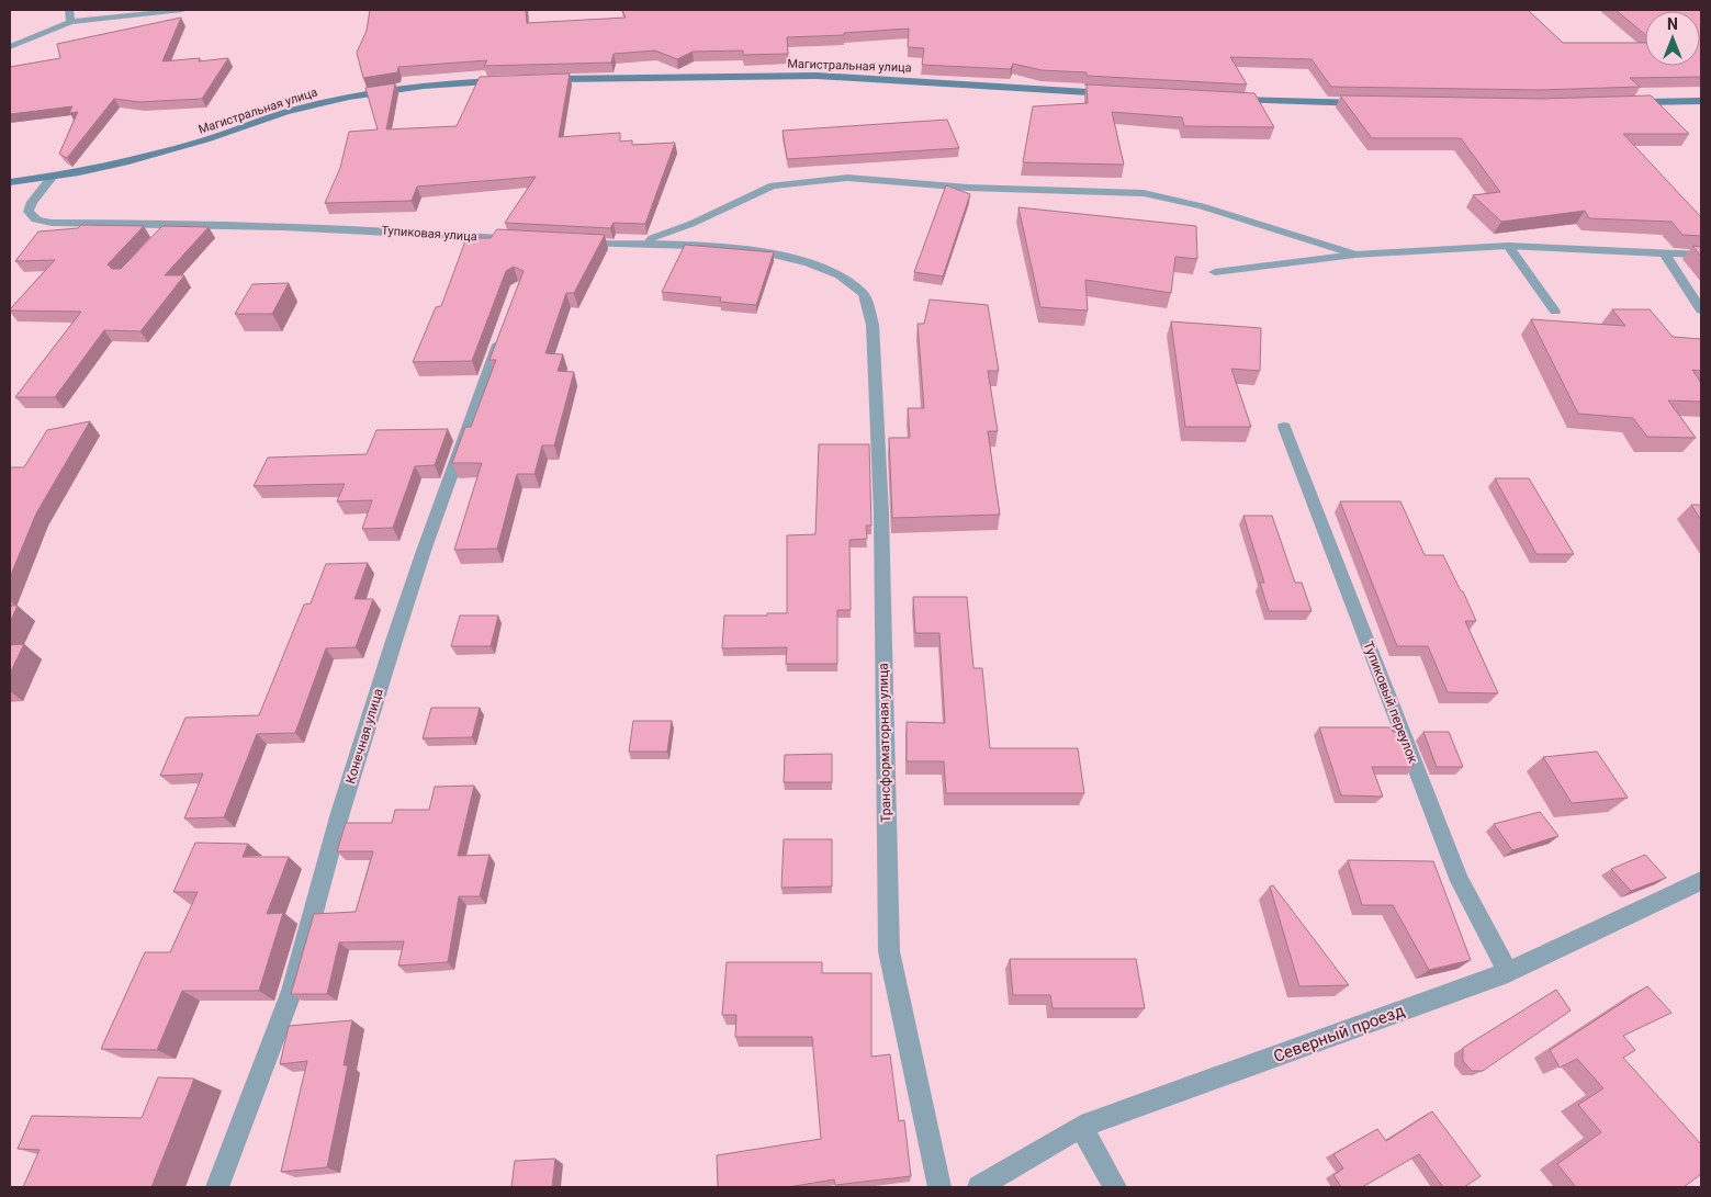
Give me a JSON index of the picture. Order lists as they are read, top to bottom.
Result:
{
  "streets": {
    "street": [
      "Магистральная улица",
      "Тупиковая улица",
      "Тупиковый переулок",
      "Конечная улица",
      "Трансформаторная улица",
      "Северный проезд"
    ]
  },
  "crossings": [
    ["Магистральная улица", "Тупиковая улица"],
    ["Тупиковый переулок", "Северный проезд"]
  ],
  "north": "top"
}
